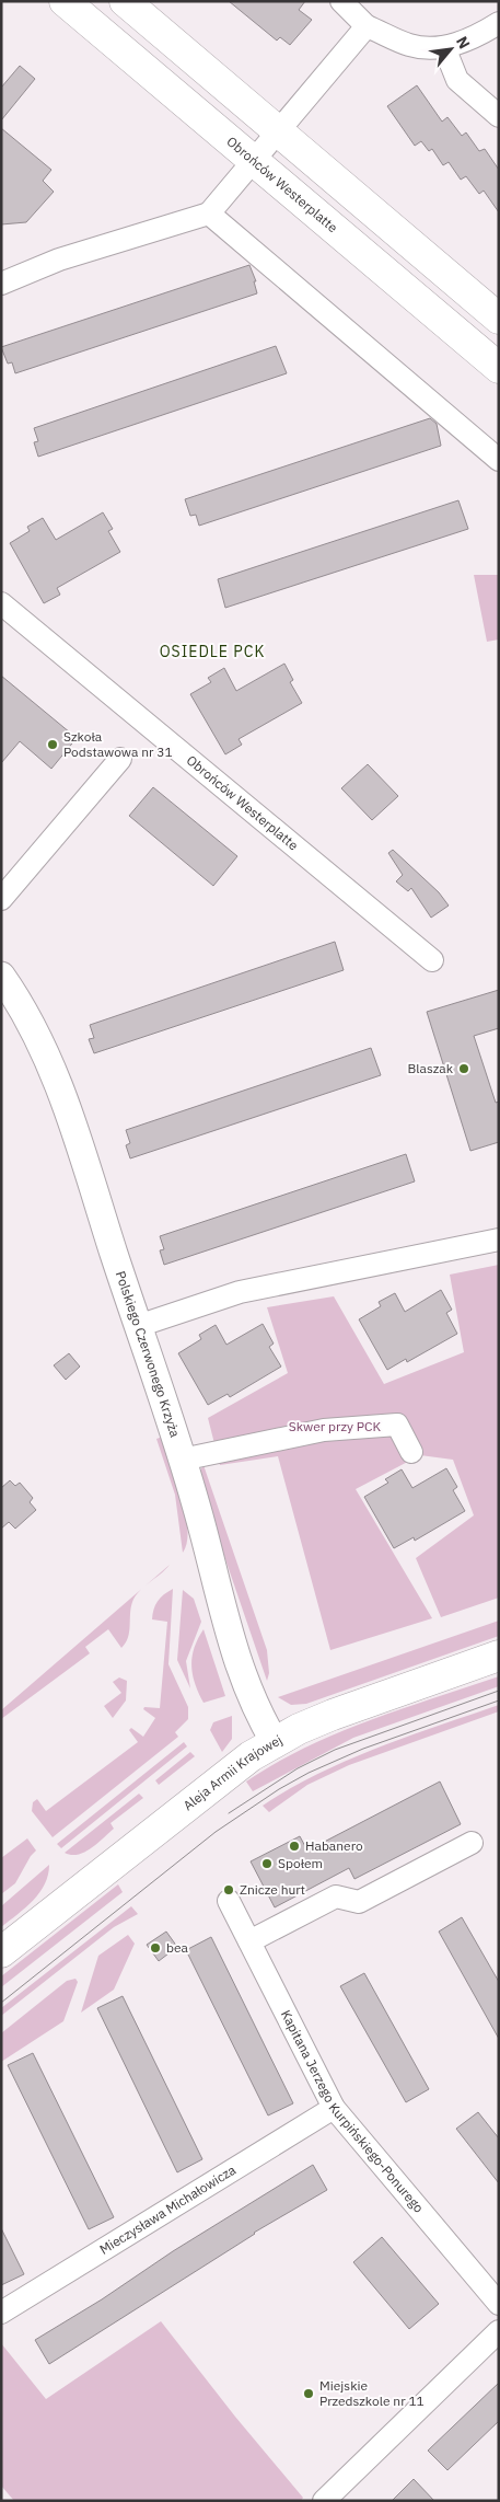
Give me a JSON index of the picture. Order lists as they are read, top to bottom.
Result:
{
  "streets": {
    "main road": ["Obrońców Westerplatte", "Aleja Armii Krajowej"],
    "street": ["Polskiego Czerwonego Krzyża", "Kapitana Jerzego Kurpińskiego-Ponurego", "Mieczysława Michałowicza"]
  },
  "crossings": [
    ["Polskiego Czerwonego Krzyża", "Aleja Armii Krajowej"],
    ["Kapitana Jerzego Kurpińskiego-Ponurego", "Mieczysława Michałowicza"]
  ],
  "districts": ["OSIEDLE PCK"],
  "parks": ["Skwer przy PCK"],
  "places": [
    "Szkoła Podstawowa nr 31",
    "Blaszak",
    "Habanero",
    "Społem",
    "Znicze hurt",
    "bea",
    "Miejskie Przedszkole nr 11"
  ],
  "north": "top right"
}
